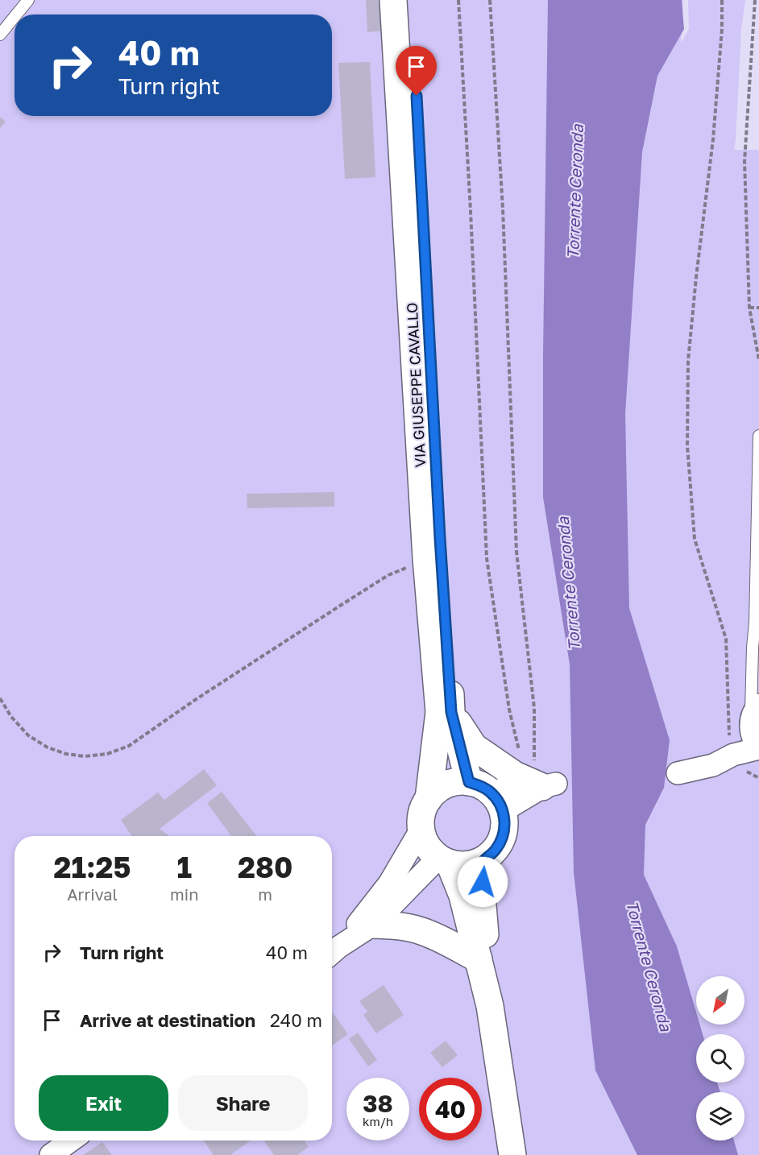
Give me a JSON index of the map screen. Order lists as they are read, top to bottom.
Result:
{
  "streets": {
    "street": ["VIA GIUSEPPE CAVALLO"]
  },
  "water": ["Torrente Ceronda"],
  "north": "bottom left",
  "page": {
    "turn": ["40 m", "Turn right"],
    "eta": [
      "21:25",
      "Arrival",
      "1",
      "min",
      "280",
      "m"
    ],
    "list": [
      {
        "name": "Turn right",
        "value": "40 m"
      },
      {
        "name": "Arrive at destination",
        "value": "240 m"
      }
    ],
    "buttons": ["Exit", "Share"],
    "speed": "38 km/h",
    "limit": "40"
  }
}
